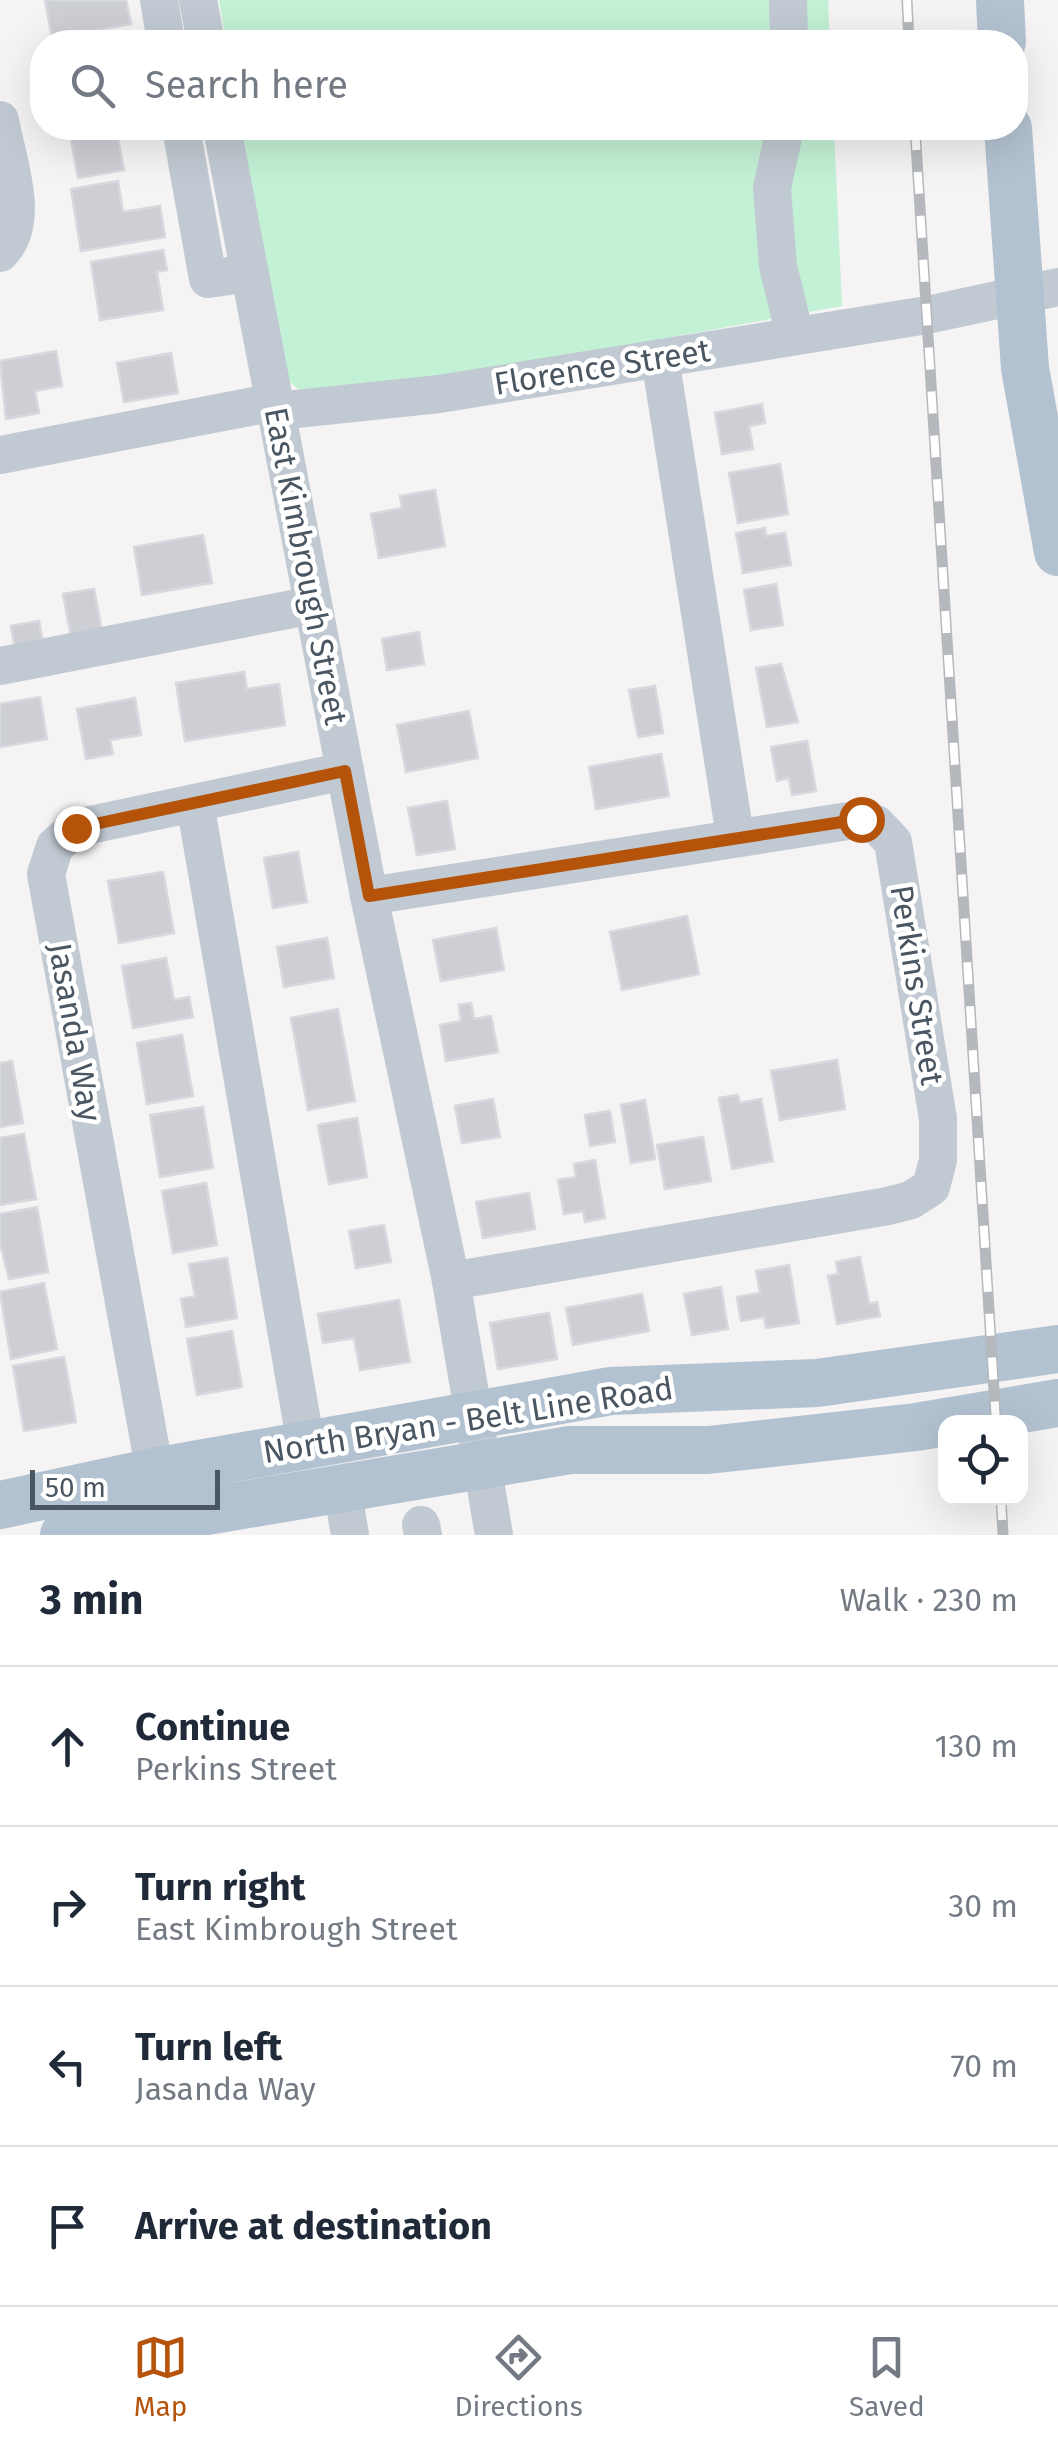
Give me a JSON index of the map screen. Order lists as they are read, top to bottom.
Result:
{
  "streets": {
    "main road": ["North Bryan - Belt Line Road"],
    "street": [
      "Florence Street",
      "East Kimbrough Street",
      "Perkins Street",
      "Jasanda Way"
    ]
  },
  "crossings": [
    ["Florence Street", "East Kimbrough Street"],
    ["East Kimbrough Street", "Perkins Street"],
    ["East Kimbrough Street", "Jasanda Way"],
    ["East Kimbrough Street", "North Bryan - Belt Line Road"],
    ["Jasanda Way", "North Bryan - Belt Line Road"]
  ],
  "scale_bar": "50 m",
  "page": {
    "search": "Search here",
    "scale": "50 m",
    "heading": ["3 min", "Walk · 230 m"],
    "list": [
      ["Continue", "Perkins Street", "130 m"],
      ["Turn right", "East Kimbrough Street", "30 m"],
      ["Turn left", "Jasanda Way", "70 m"],
      "Arrive at destination"
    ],
    "nav": ["Map", "Directions", "Saved"]
  }
}
